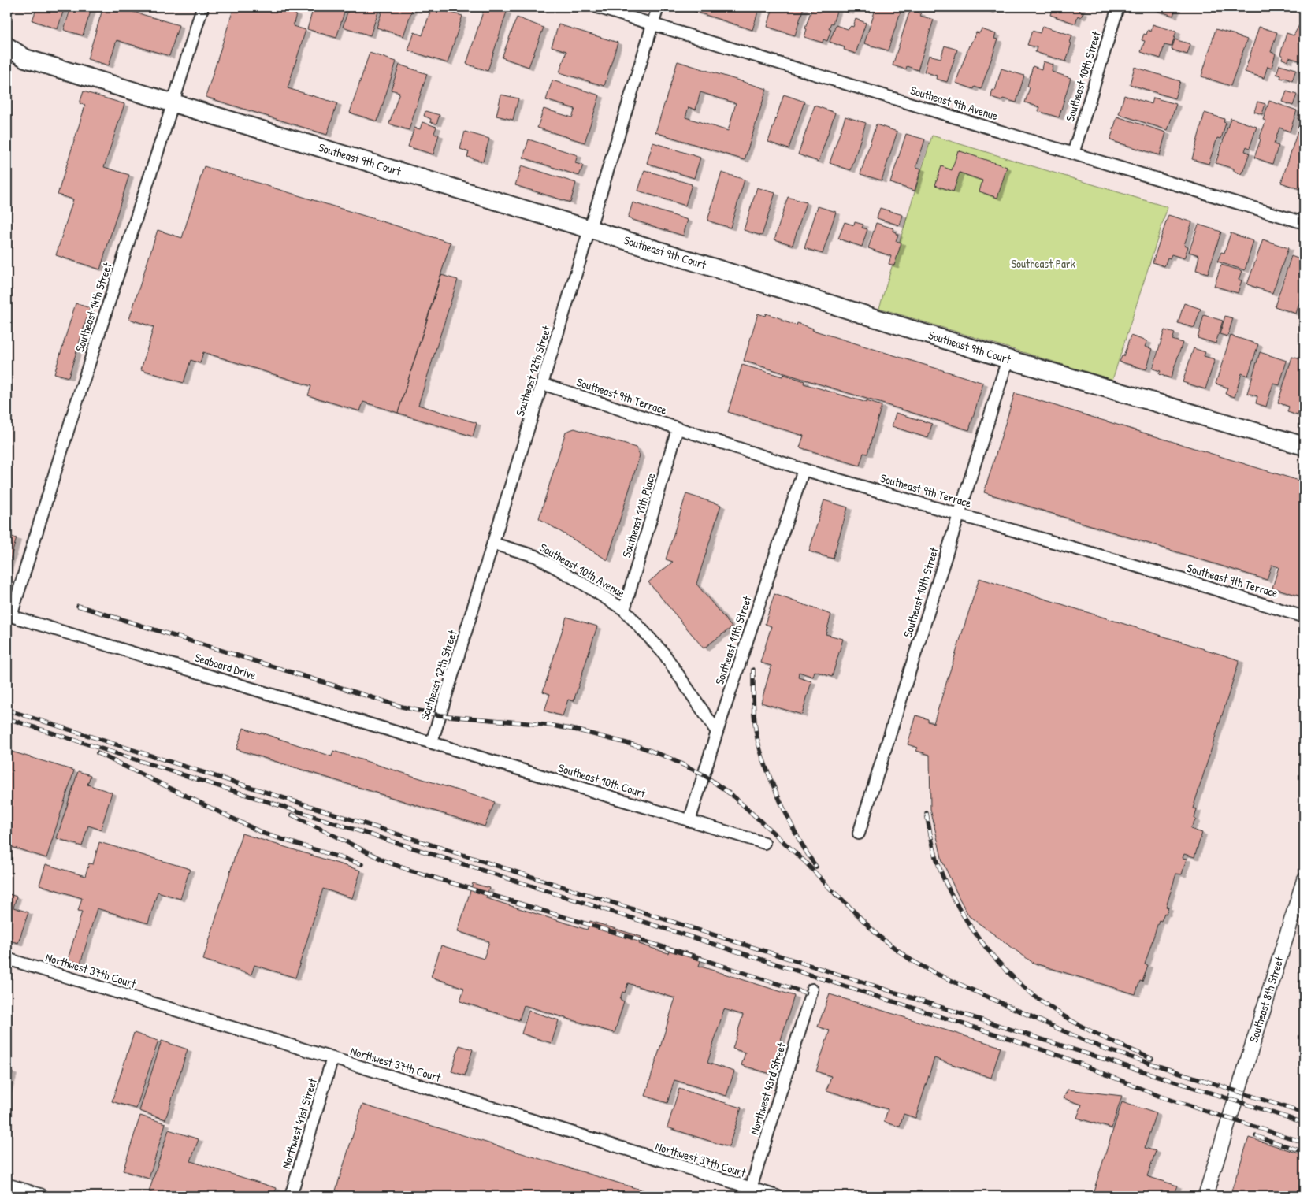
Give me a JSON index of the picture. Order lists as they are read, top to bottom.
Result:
{
  "streets": {
    "main road": ["Southeast 9th Court"],
    "street": [
      "Southeast 10th Street",
      "Southeast 9th Avenue",
      "Southeast 14th Street",
      "Southeast 12th Street",
      "Southeast 9th Terrace",
      "Southeast 11th Place",
      "Southeast 10th Avenue",
      "Southeast 11th Street",
      "Seaboard Drive",
      "Southeast 10th Court",
      "Northwest 37th Court",
      "Southeast 8th Street",
      "Northwest 43rd Street",
      "Northwest 41st Street"
    ]
  },
  "crossings": [
    ["Southeast 10th Street", "Southeast 9th Avenue"],
    ["Southeast 10th Street", "Southeast 9th Court"],
    ["Southeast 10th Street", "Southeast 9th Terrace"],
    ["Southeast 9th Avenue", "Southeast 12th Street"],
    ["Southeast 9th Court", "Southeast 14th Street"],
    ["Southeast 9th Court", "Southeast 12th Street"],
    ["Southeast 14th Street", "Seaboard Drive"],
    ["Southeast 12th Street", "Southeast 9th Terrace"],
    ["Southeast 12th Street", "Southeast 10th Avenue"],
    ["Southeast 12th Street", "Seaboard Drive"],
    ["Southeast 12th Street", "Southeast 10th Court"],
    ["Southeast 9th Terrace", "Southeast 11th Place"],
    ["Southeast 9th Terrace", "Southeast 11th Street"],
    ["Southeast 11th Place", "Southeast 10th Avenue"],
    ["Southeast 10th Avenue", "Southeast 11th Street"],
    ["Southeast 11th Street", "Southeast 10th Court"],
    ["Seaboard Drive", "Southeast 10th Court"],
    ["Northwest 37th Court", "Northwest 43rd Street"],
    ["Northwest 37th Court", "Northwest 41st Street"]
  ],
  "parks": ["Southeast Park"]
}
